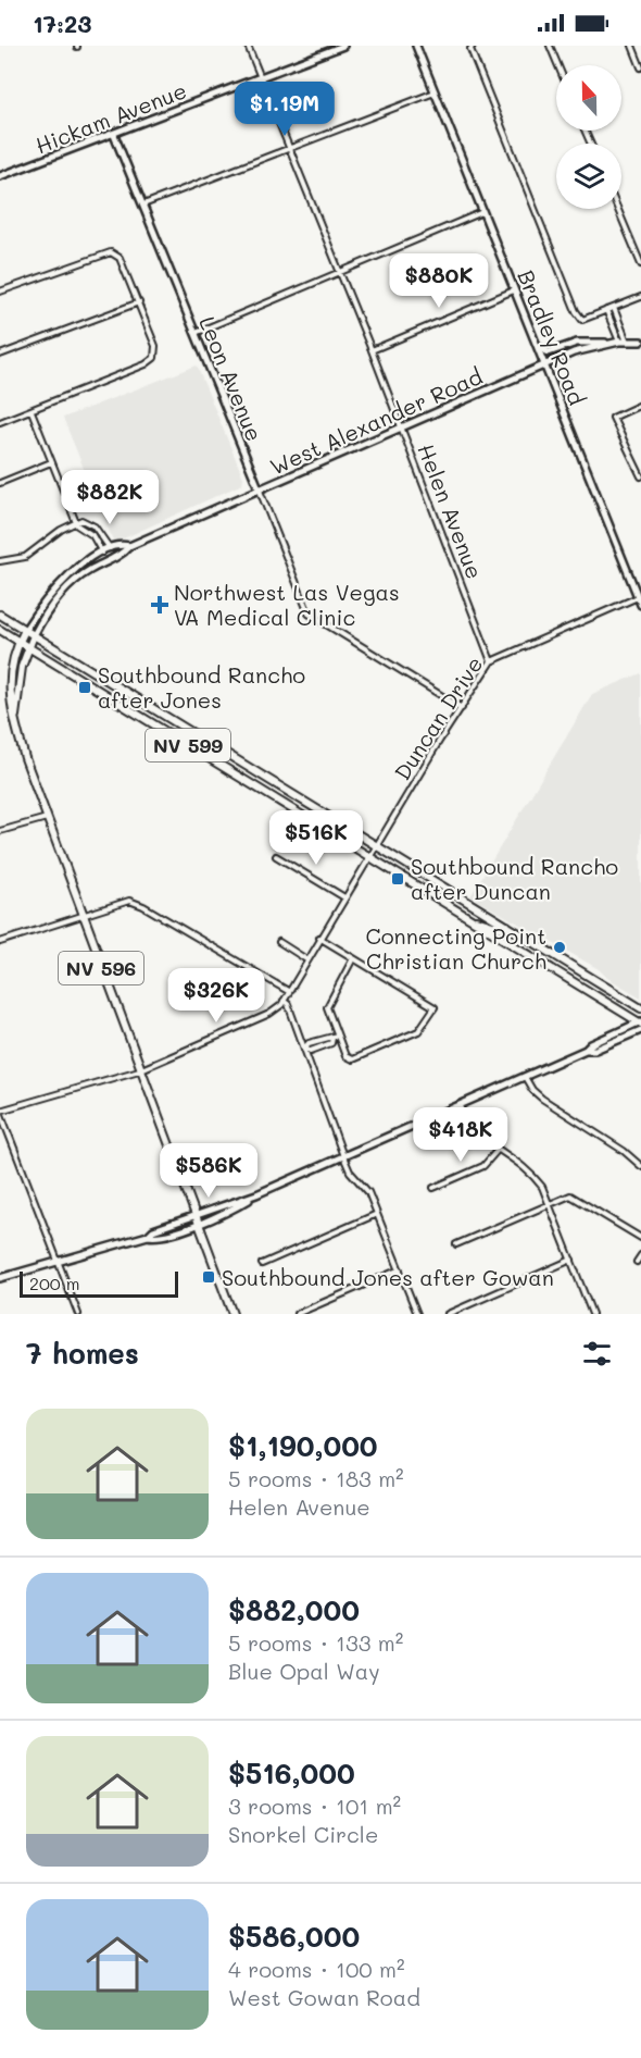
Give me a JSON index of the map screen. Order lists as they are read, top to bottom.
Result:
{
  "streets": {
    "main road": ["NV 599", "NV 596"],
    "street": [
      "Hickam Avenue",
      "Bradley Road",
      "Leon Avenue",
      "West Alexander Road",
      "Helen Avenue",
      "Duncan Drive"
    ]
  },
  "crossings": [
    ["Hickam Avenue", "Leon Avenue"],
    ["Hickam Avenue", "Helen Avenue"],
    ["Bradley Road", "West Alexander Road"],
    ["Bradley Road", "Duncan Drive"],
    ["Leon Avenue", "West Alexander Road"],
    ["Leon Avenue", "Duncan Drive"],
    ["West Alexander Road", "Helen Avenue"],
    ["West Alexander Road", "NV 599"],
    ["West Alexander Road", "NV 596"],
    ["Helen Avenue", "Duncan Drive"],
    ["Duncan Drive", "NV 599"],
    ["NV 599", "NV 596"]
  ],
  "places": {
    "health": ["Northwest Las Vegas VA Medical Clinic"],
    "transit": ["Southbound Rancho after Jones", "Southbound Rancho after Duncan", "Southbound Jones after Gowan"],
    "other": ["Connecting Point Christian Church"]
  },
  "scale_bar": "200 m",
  "north": "top",
  "page": {
    "status": "17:23",
    "price": [
      "$1.19M",
      "$880K",
      "$882K",
      "$516K",
      "$326K",
      "$418K",
      "$586K"
    ],
    "scale": "200 m",
    "heading": "7 homes",
    "list": [
      {
        "name": "$1,190,000",
        "note": "5 rooms · 183 m² · Helen Avenue"
      },
      {
        "name": "$882,000",
        "note": "5 rooms · 133 m² · Blue Opal Way"
      },
      {
        "name": "$516,000",
        "note": "3 rooms · 101 m² · Snorkel Circle"
      },
      {
        "name": "$586,000",
        "note": "4 rooms · 100 m² · West Gowan Road"
      }
    ]
  }
}
